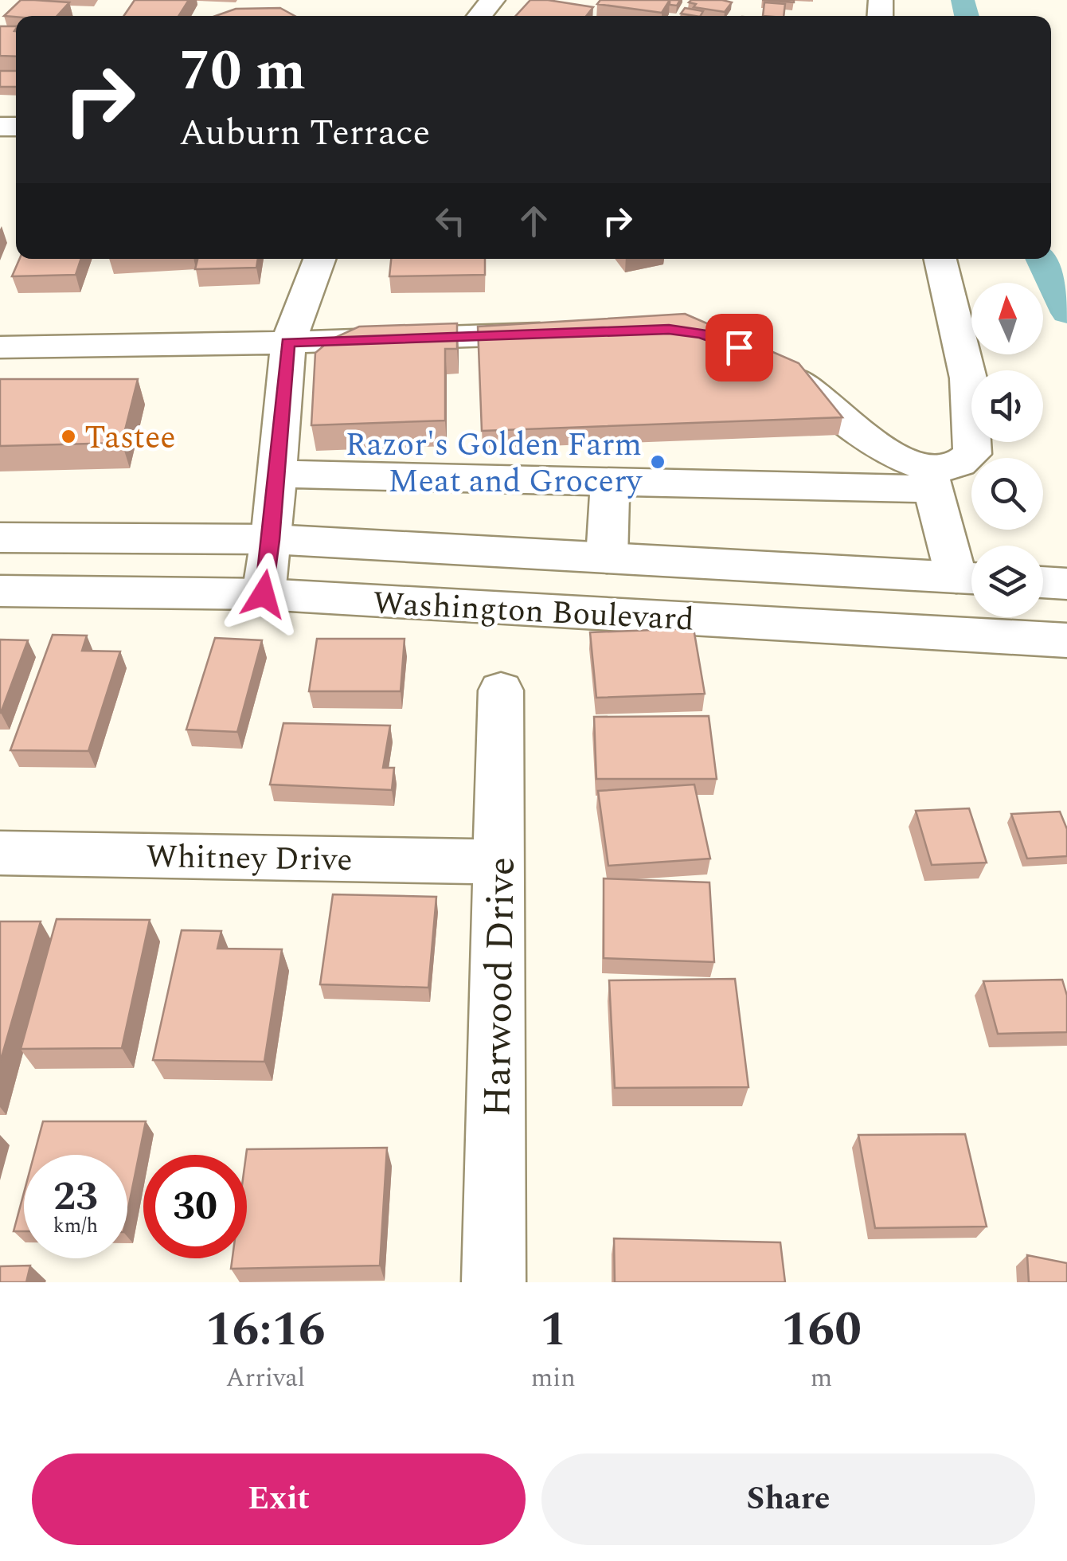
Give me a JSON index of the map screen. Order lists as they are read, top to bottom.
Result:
{
  "streets": {
    "main road": ["Washington Boulevard", "Whitney Drive", "Harwood Drive"]
  },
  "crossings": [
    ["Whitney Drive", "Harwood Drive"]
  ],
  "places": ["Tastee", "Razor's Golden Farm Meat and Grocery"],
  "north": "top",
  "page": {
    "turn": ["70 m", "Auburn Terrace"],
    "speed": "23 km/h",
    "limit": "30",
    "eta": [
      "16:16",
      "Arrival",
      "1",
      "min",
      "160",
      "m"
    ],
    "buttons": ["Exit", "Share"]
  }
}
